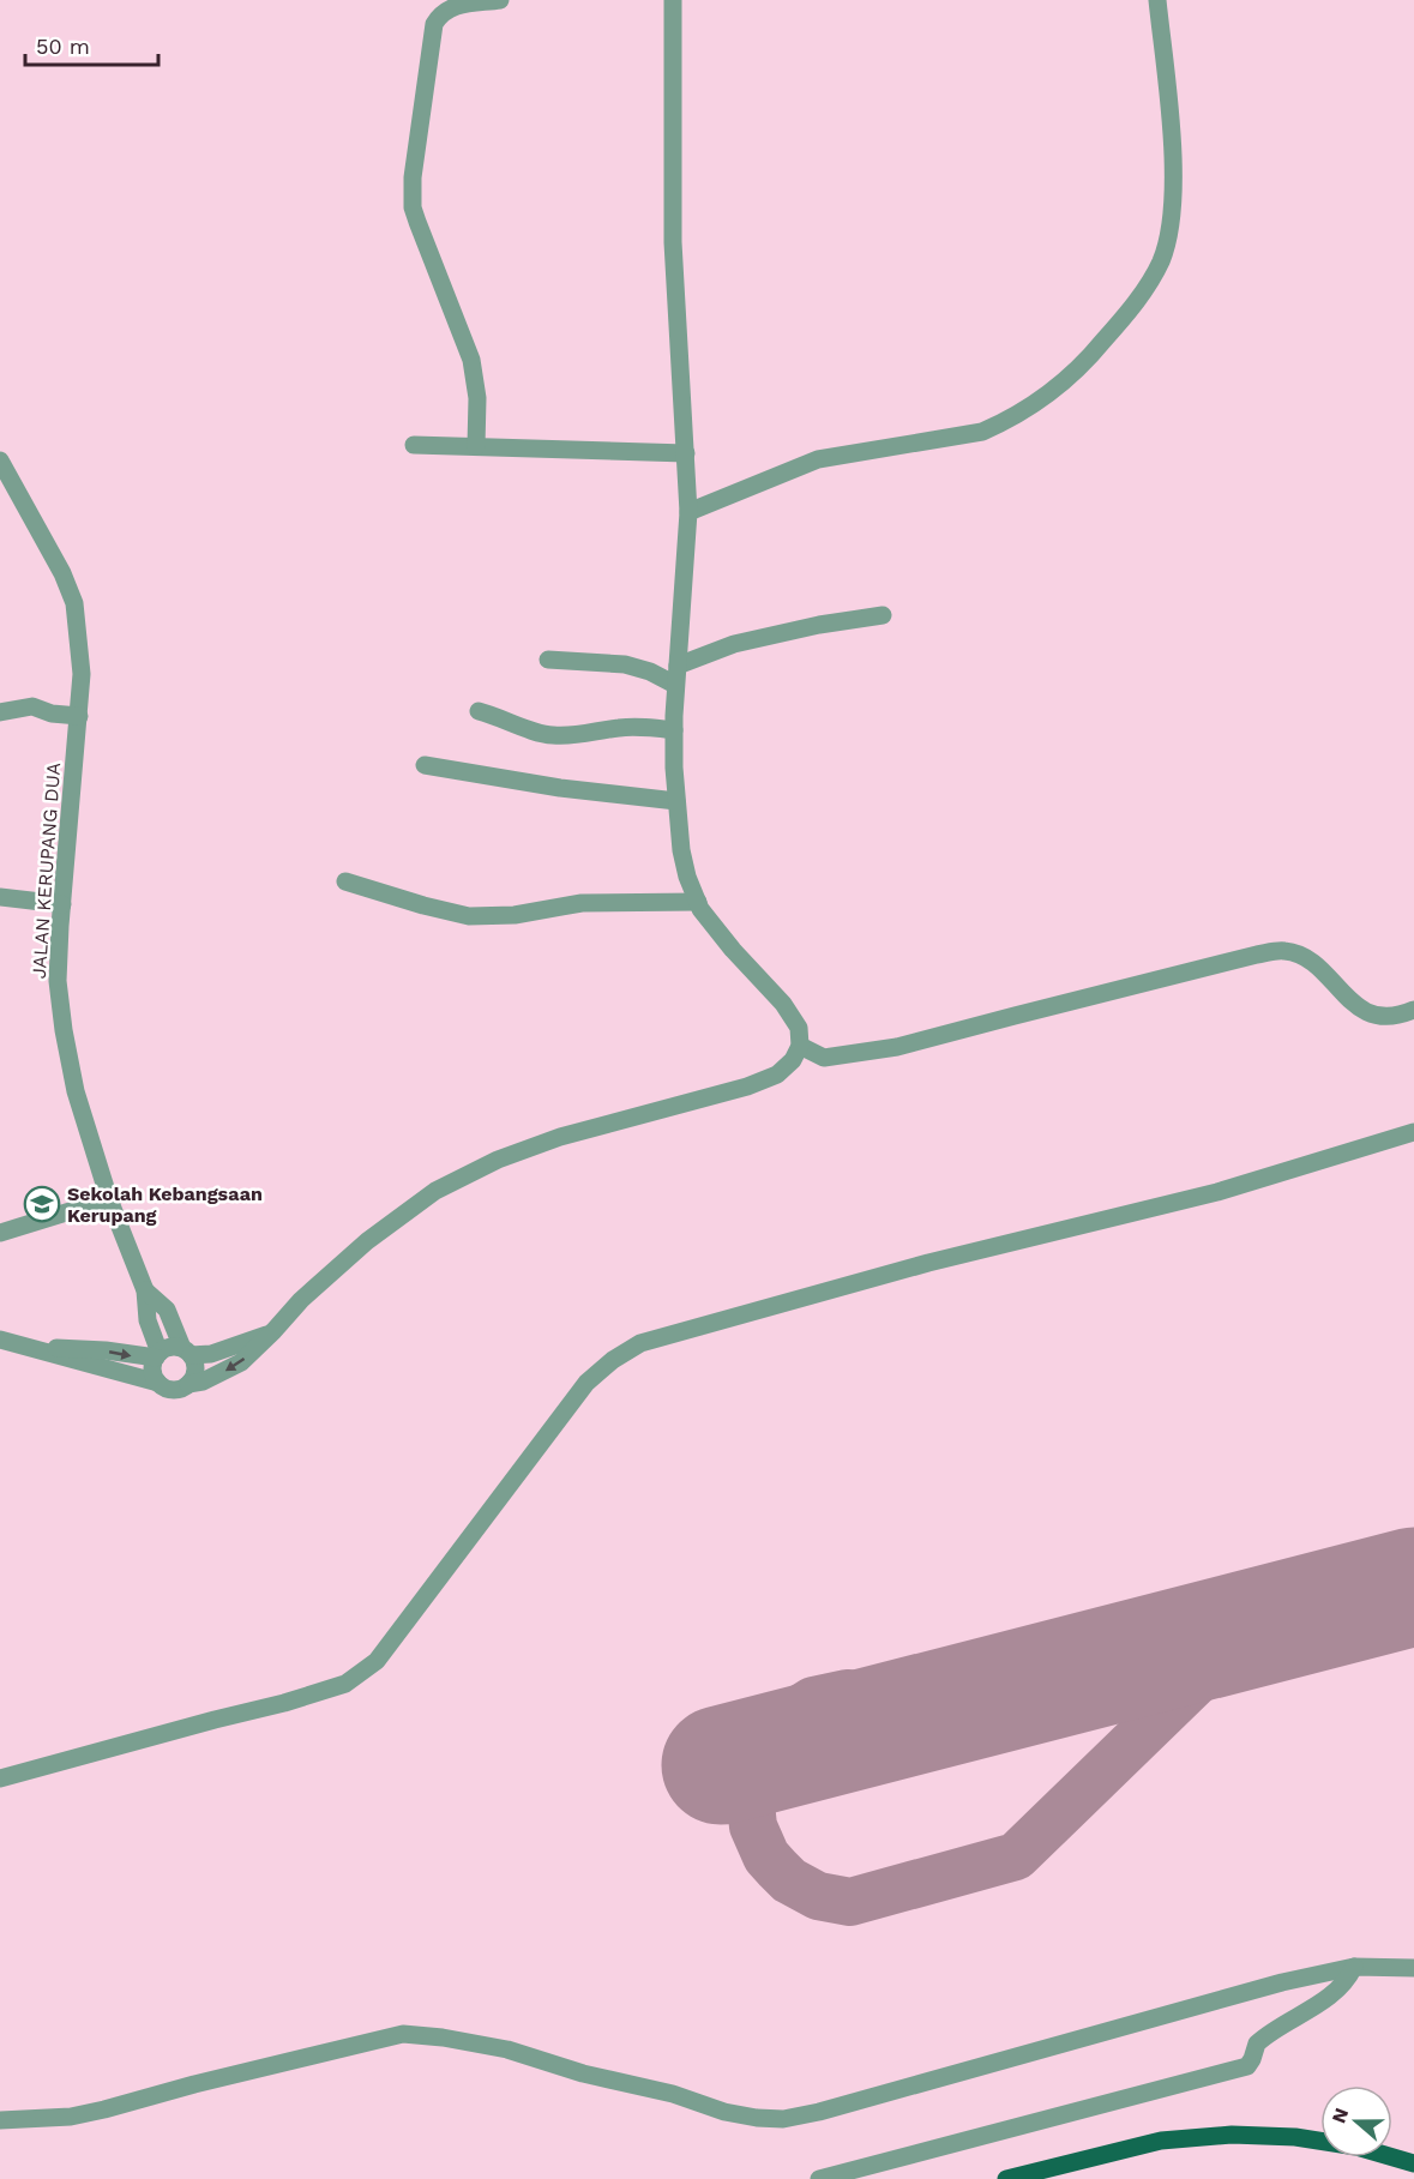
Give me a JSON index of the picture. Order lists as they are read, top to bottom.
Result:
{
  "streets": {
    "street": ["JALAN KERUPANG DUA"]
  },
  "places": {
    "school or university": ["Sekolah Kebangsaan Kerupang"]
  },
  "scale_bar": "50 m",
  "north": "left"
}
